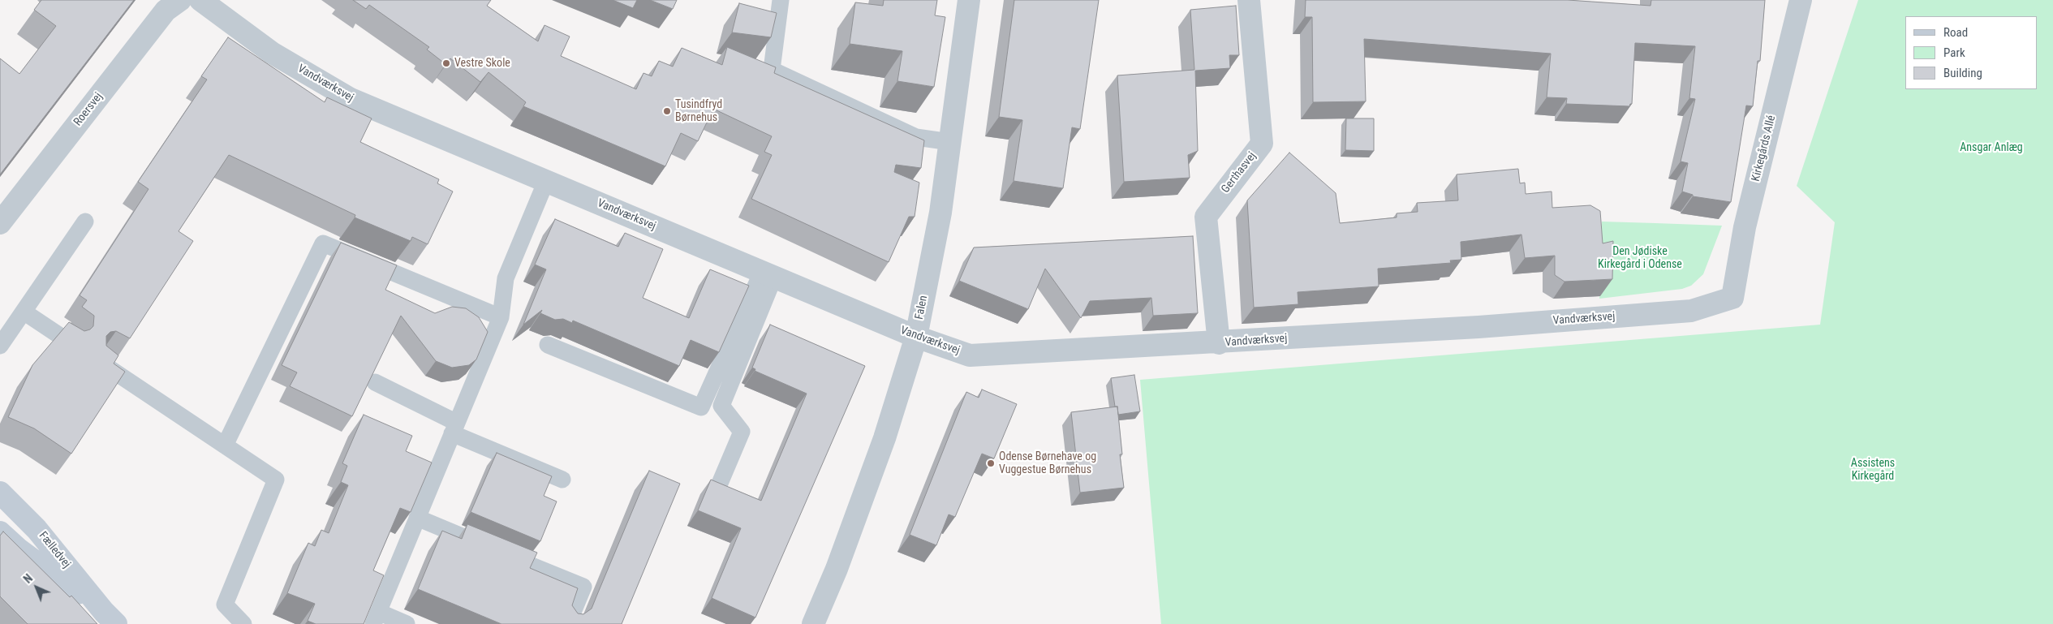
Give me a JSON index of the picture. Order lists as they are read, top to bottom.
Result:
{
  "streets": {
    "street": [
      "Vandværksvej",
      "Roersvej",
      "Kirkegårds Allé",
      "Gerthasvej",
      "Falen",
      "Fælledvej"
    ]
  },
  "crossings": [
    ["Vandværksvej", "Kirkegårds Allé"],
    ["Vandværksvej", "Gerthasvej"],
    ["Vandværksvej", "Falen"]
  ],
  "parks": ["Ansgar Anlæg", "Den Jødiske Kirkegård i Odense", "Assistens Kirkegård"],
  "places": ["Vestre Skole", "Tusindfryd Børnehus", "Odense Børnehave og Vuggestue Børnehus"],
  "legend": ["Road", "Park", "Building"],
  "north": "top left"
}
